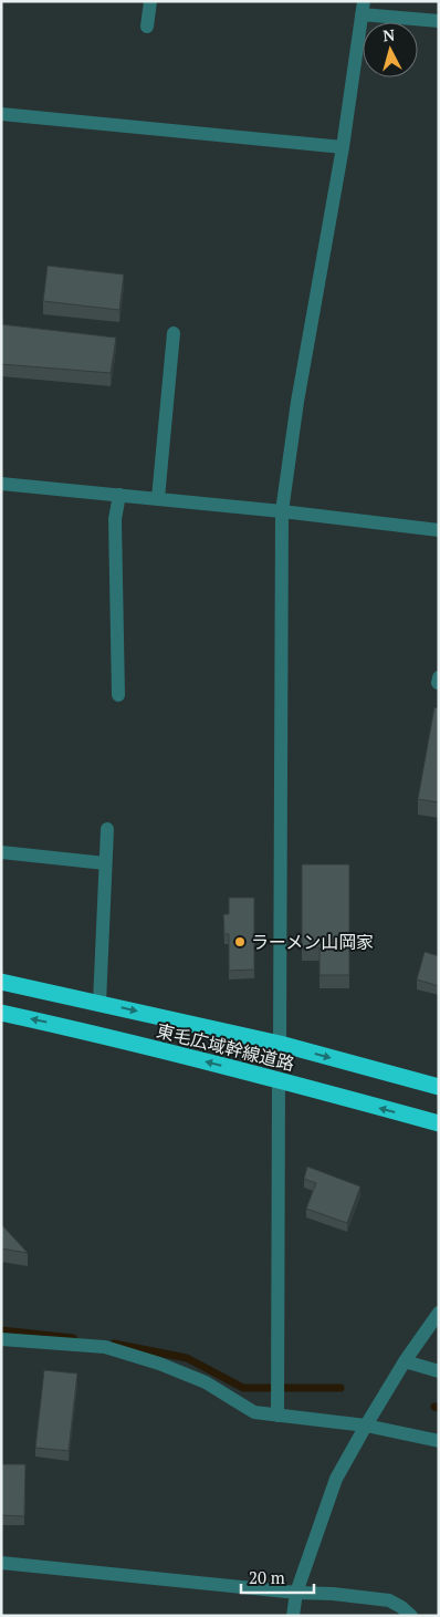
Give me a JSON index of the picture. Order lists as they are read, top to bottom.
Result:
{
  "streets": {
    "highway": ["東毛広域幹線道路"]
  },
  "places": ["ラーメン山岡家"],
  "scale_bar": "20 m",
  "north": "top"
}
